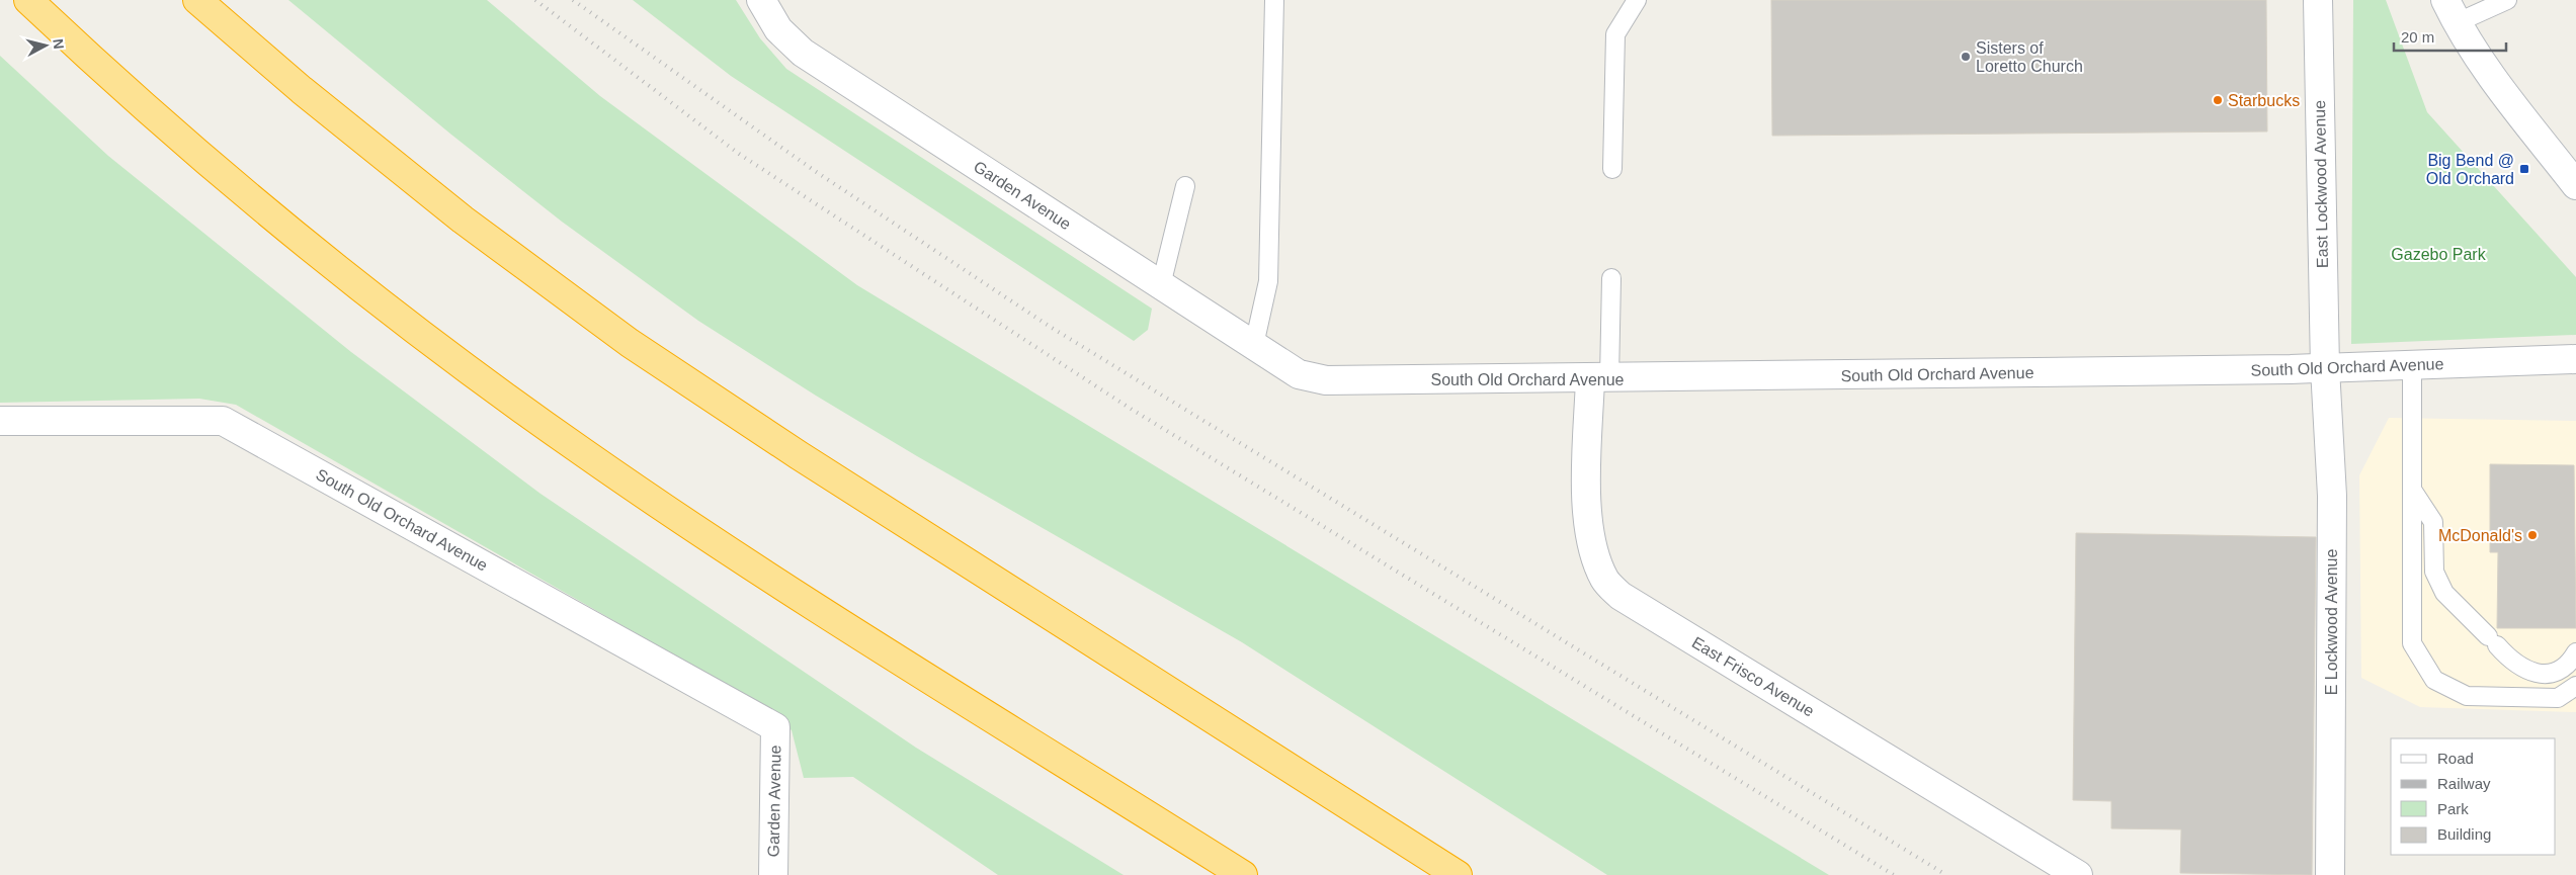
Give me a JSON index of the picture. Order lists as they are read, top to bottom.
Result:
{
  "streets": {
    "street": [
      "East Lockwood Avenue",
      "Garden Avenue",
      "South Old Orchard Avenue",
      "E Lockwood Avenue",
      "East Frisco Avenue"
    ]
  },
  "crossings": [
    ["East Lockwood Avenue", "South Old Orchard Avenue"],
    ["East Lockwood Avenue", "E Lockwood Avenue"],
    ["Garden Avenue", "South Old Orchard Avenue"],
    ["South Old Orchard Avenue", "E Lockwood Avenue"],
    ["South Old Orchard Avenue", "East Frisco Avenue"]
  ],
  "parks": ["Gazebo Park"],
  "places": {
    "other": ["Sisters of Loretto Church", "Starbucks", "McDonald's"],
    "transit": ["Big Bend @ Old Orchard"]
  },
  "legend": [
    "Road",
    "Railway",
    "Park",
    "Building"
  ],
  "scale_bar": "20 m",
  "north": "right"
}
